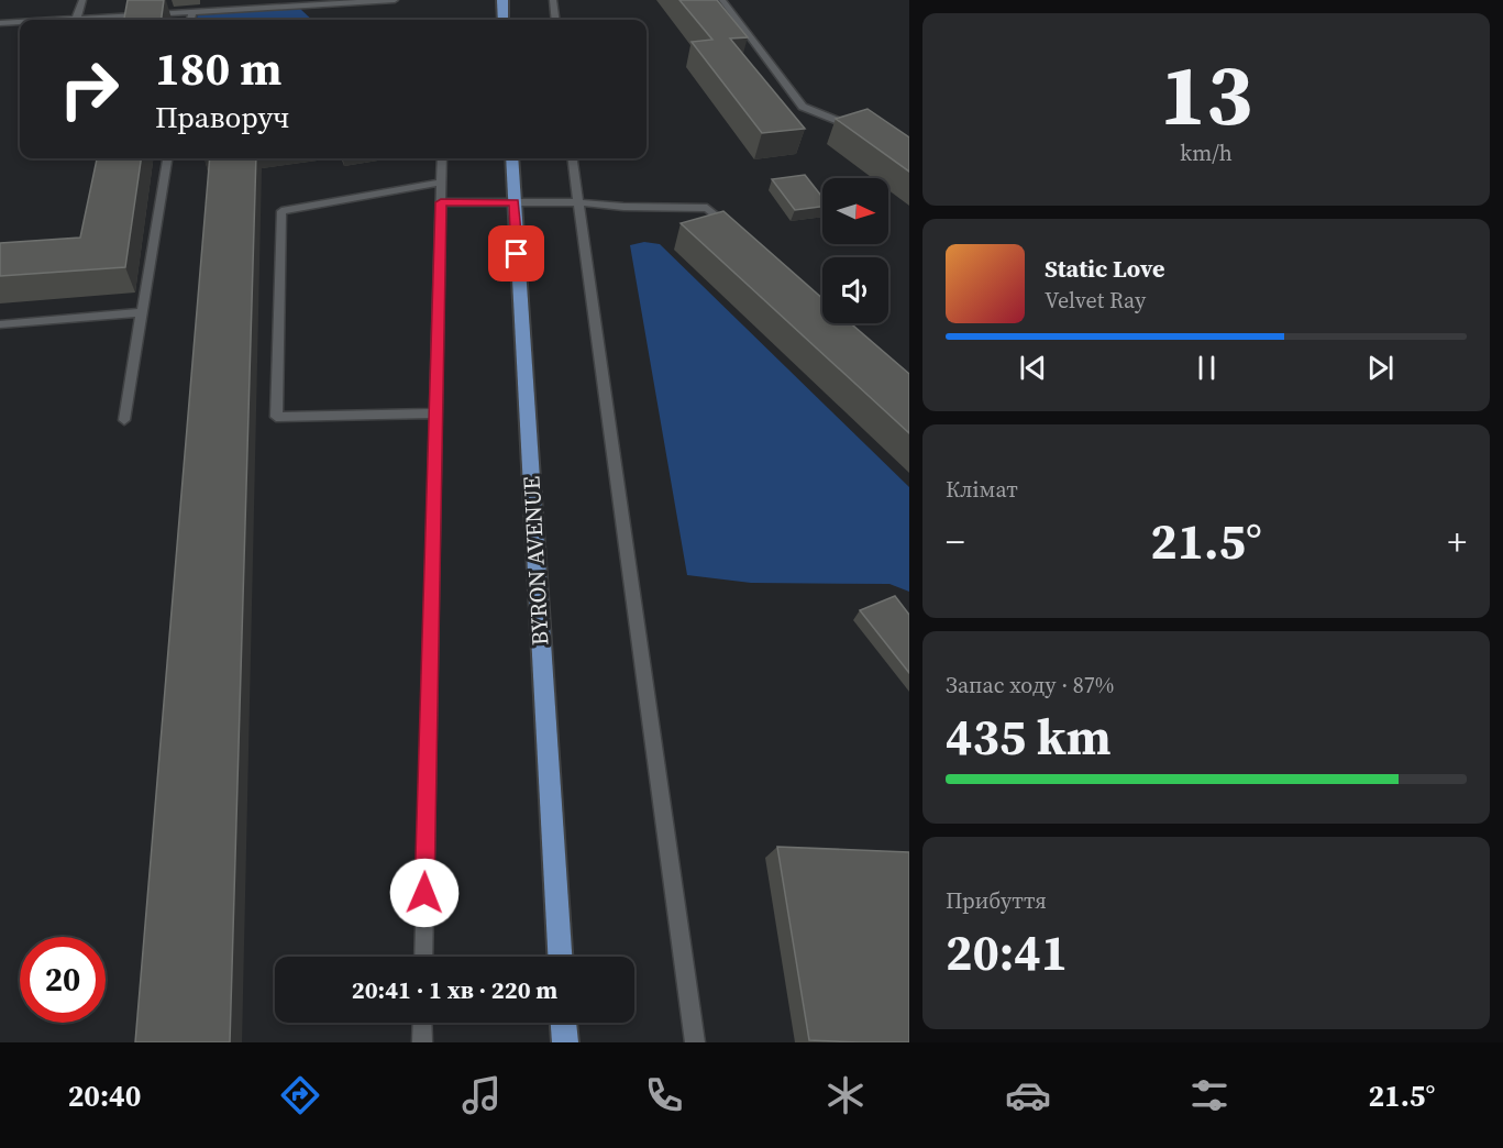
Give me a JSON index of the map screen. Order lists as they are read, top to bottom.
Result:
{
  "streets": {
    "main road": ["BYRON AVENUE"]
  },
  "north": "right",
  "page": {
    "tile": [
      ["13", "km/h"],
      "Клімат",
      ["Запас ходу · 87%", "435 km"],
      ["Прибуття", "20:41"]
    ],
    "turn": ["180 m", "Праворуч"],
    "song": ["Static Love", "Velvet Ray"],
    "heat": ["−", "21.5°", "+"],
    "limit": "20",
    "trip": "20:41 · 1 хв · 220 m",
    "tabs": ["20:40", "21.5°"]
  }
}
